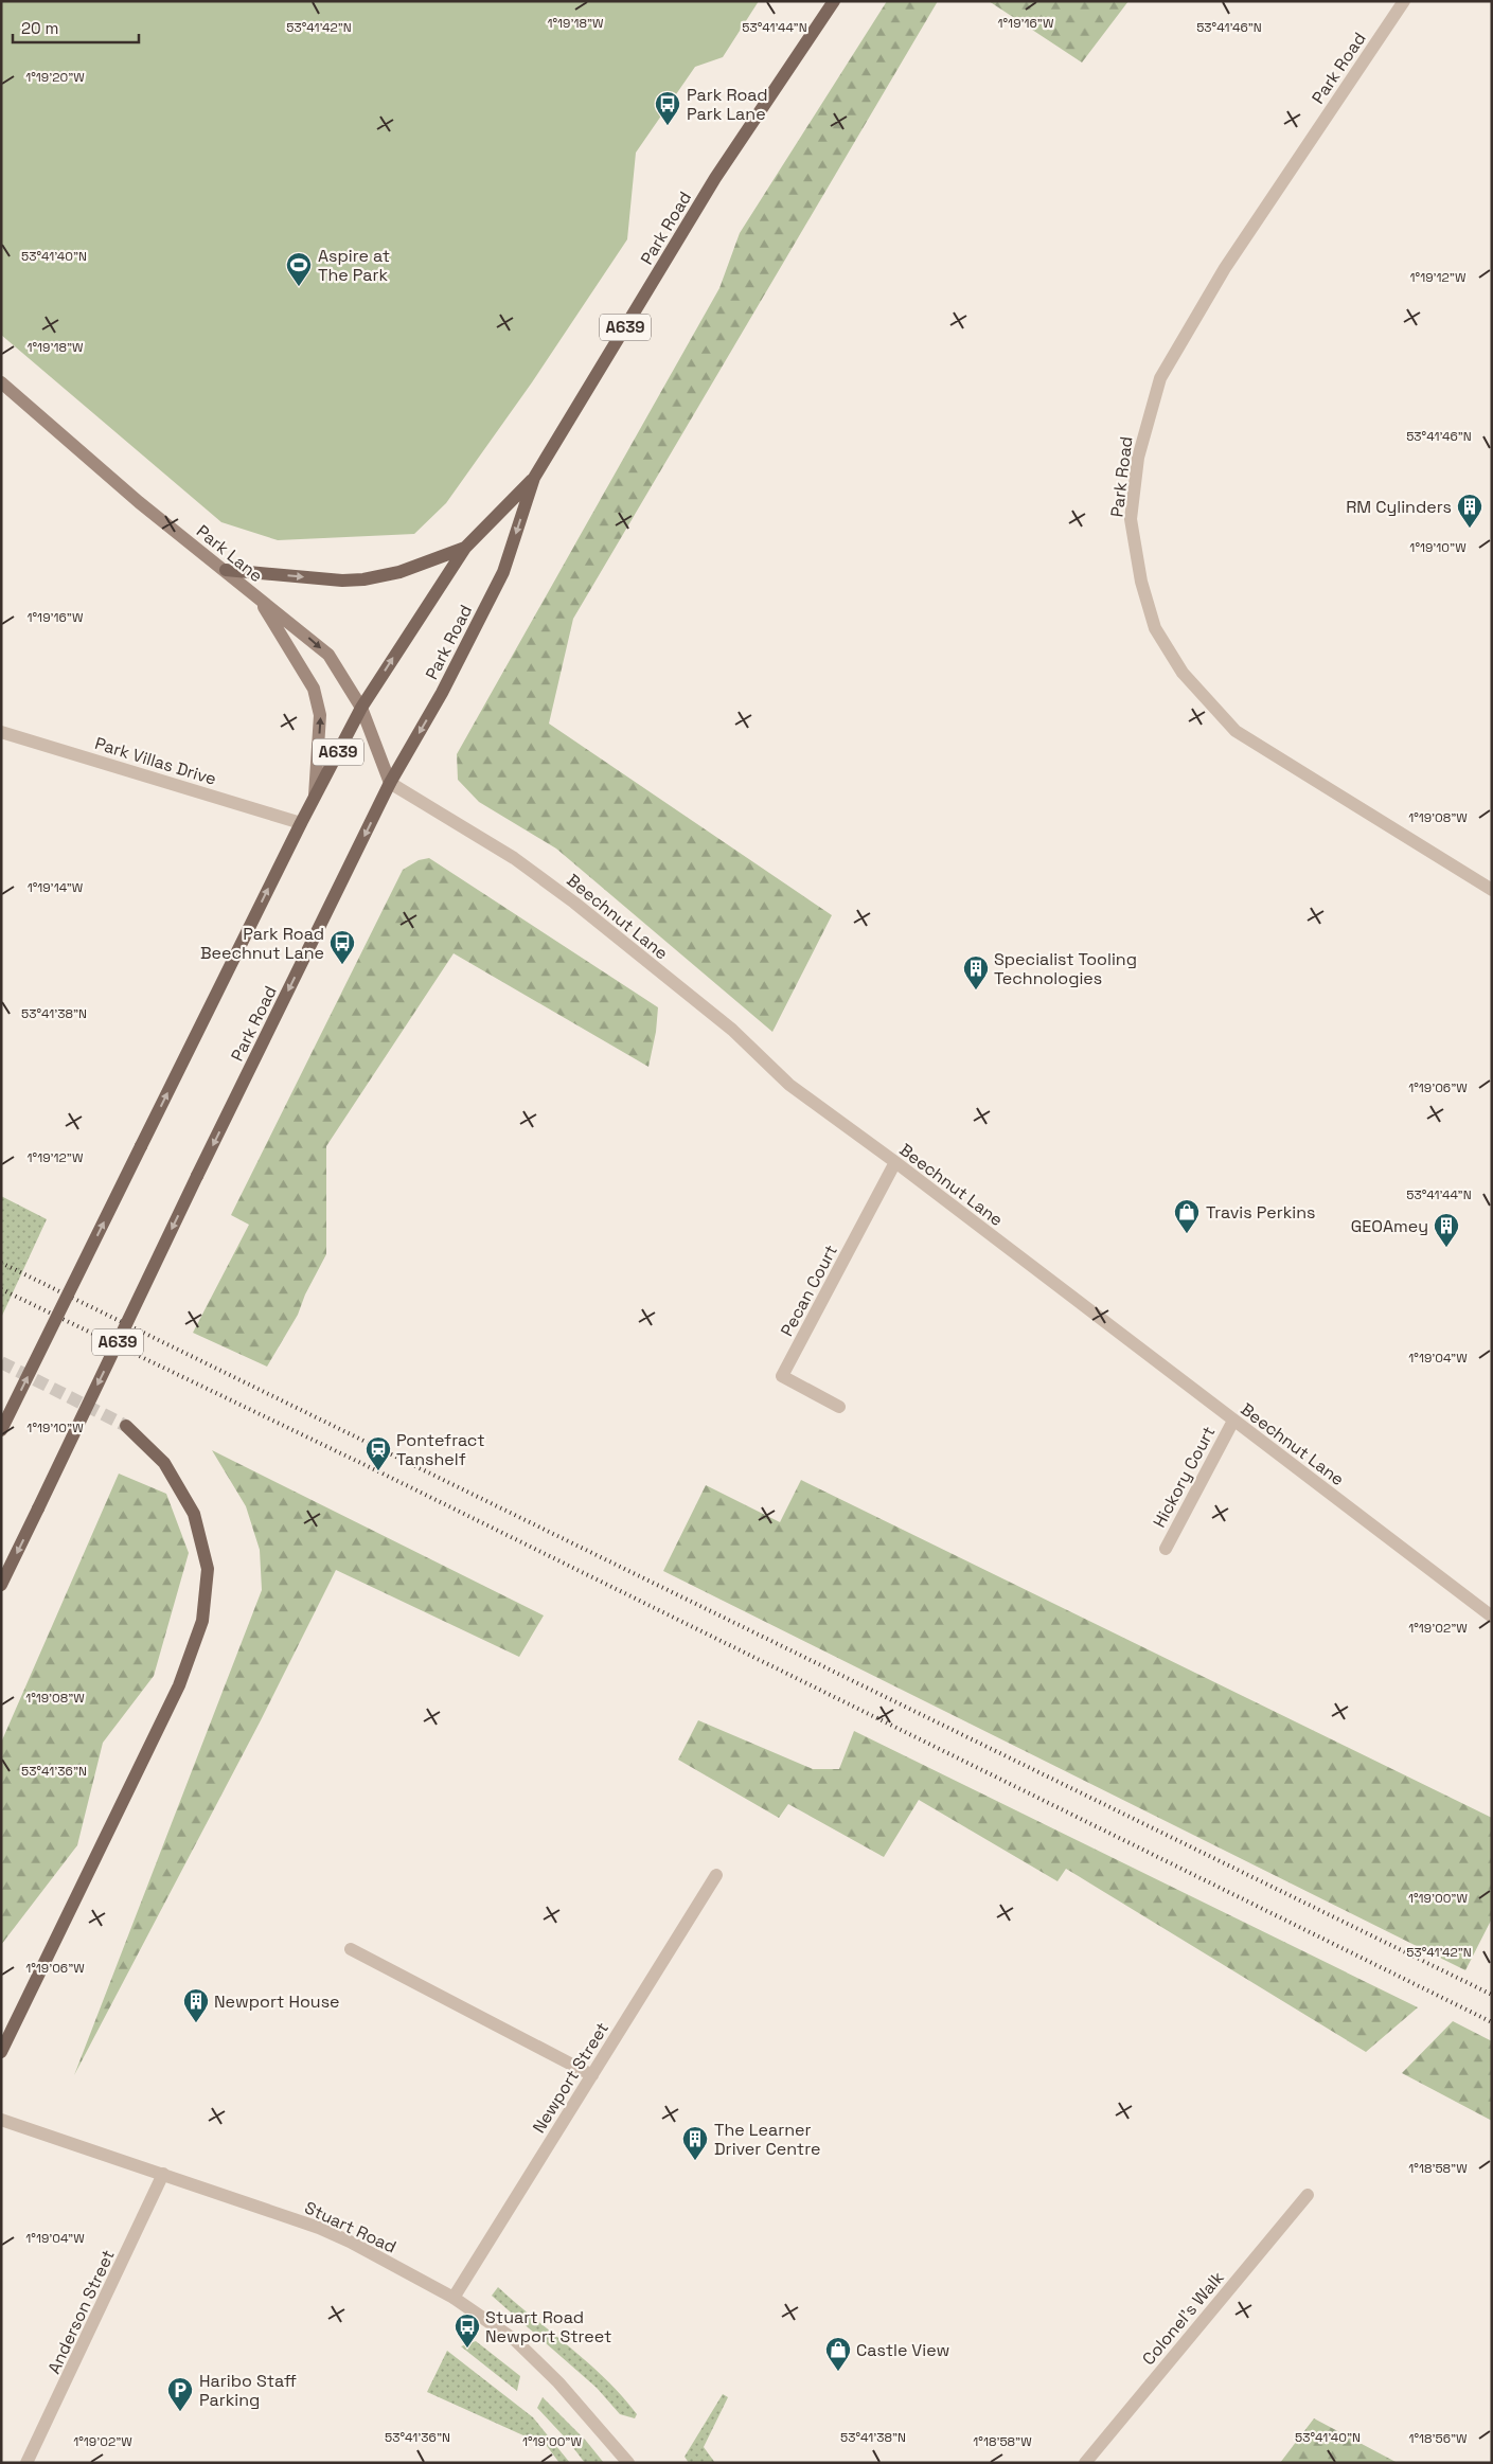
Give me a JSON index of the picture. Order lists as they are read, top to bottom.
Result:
{
  "streets": {
    "main road": ["Park Road", "A639", "Park Lane"],
    "street": [
      "Park Villas Drive",
      "Beechnut Lane",
      "Pecan Court",
      "Hickory Court",
      "Newport Street",
      "Stuart Road",
      "Anderson Street",
      "Colonel's Walk"
    ]
  },
  "crossings": [
    ["Park Road", "Park Lane"],
    ["Park Road", "Park Villas Drive"],
    ["Park Road", "Beechnut Lane"],
    ["Park Lane", "Beechnut Lane"],
    ["Beechnut Lane", "Pecan Court"],
    ["Beechnut Lane", "Hickory Court"],
    ["Newport Street", "Stuart Road"],
    ["Stuart Road", "Anderson Street"]
  ],
  "places": {
    "bus stop": ["Park Road Park Lane", "Park Road Beechnut Lane", "Stuart Road Newport Street"],
    "sports": ["Aspire at The Park"],
    "building": [
      "RM Cylinders",
      "Specialist Tooling Technologies",
      "GEOAmey",
      "Newport House",
      "The Learner Driver Centre"
    ],
    "shop": ["Travis Perkins", "Castle View"],
    "station": ["Pontefract Tanshelf"],
    "parking": ["Haribo Staff Parking"]
  },
  "scale_bar": "20 m",
  "coordinates": [
    "1°19'18\"W",
    "1°19'16\"W",
    "53°41'42\"N",
    "53°41'44\"N",
    "53°41'46\"N",
    "1°19'20\"W",
    "53°41'40\"N",
    "1°19'12\"W",
    "1°19'10\"W",
    "1°19'08\"W",
    "1°19'14\"W",
    "53°41'38\"N",
    "1°19'06\"W",
    "1°19'04\"W",
    "1°19'02\"W",
    "53°41'36\"N",
    "1°19'00\"W",
    "1°18'58\"W",
    "1°18'56\"W"
  ]
}
